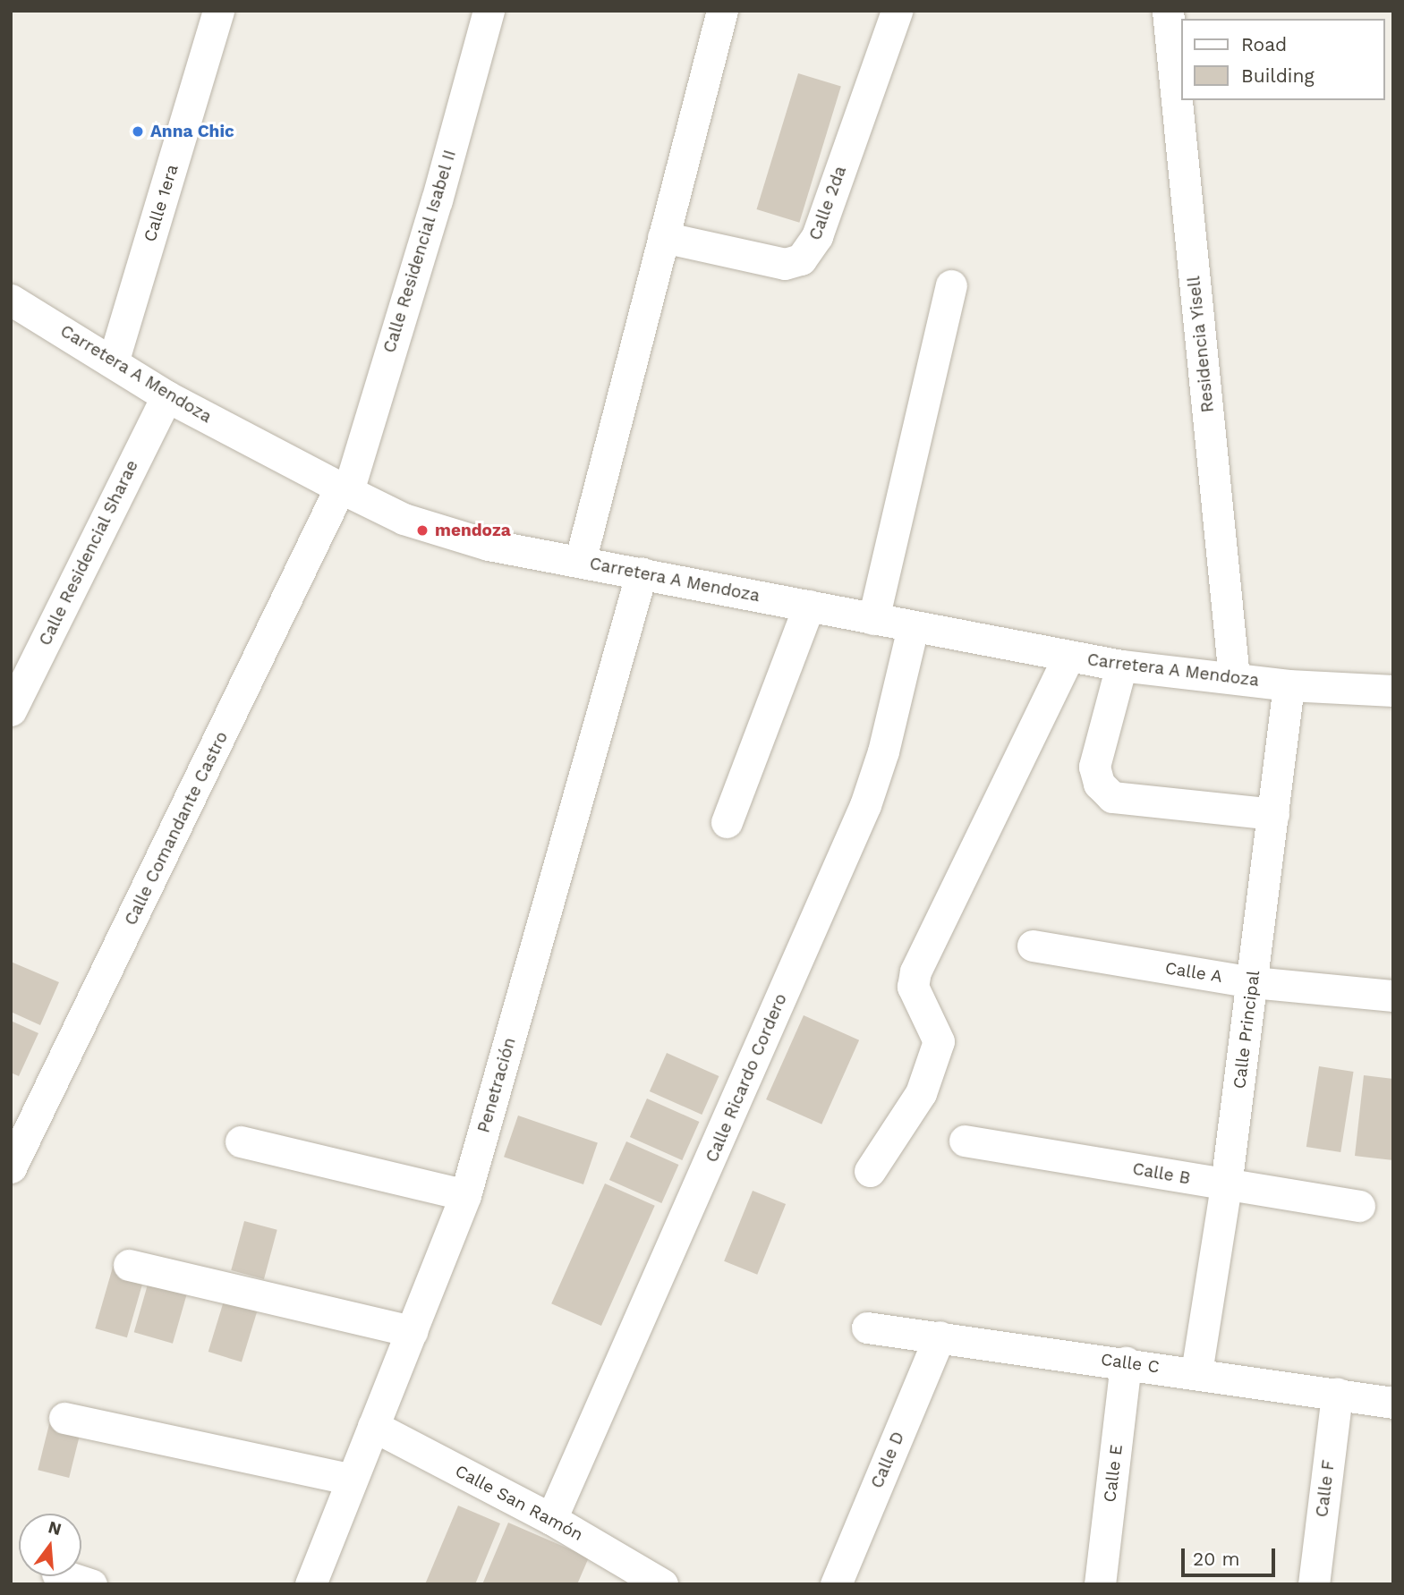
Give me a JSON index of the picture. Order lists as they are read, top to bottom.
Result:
{
  "streets": {
    "street": [
      "Calle 1era",
      "Calle 2da",
      "Calle Residencial Isabel II",
      "Residencia Yisell",
      "Carretera A Mendoza",
      "Calle Residencial Sharae",
      "Calle Comandante Castro",
      "Calle A",
      "Calle Principal",
      "Calle Ricardo Cordero",
      "Penetración",
      "Calle B",
      "Calle C",
      "Calle D",
      "Calle E",
      "Calle F",
      "Calle San Ramón"
    ]
  },
  "crossings": [
    ["Calle 1era", "Carretera A Mendoza"],
    ["Calle Residencial Isabel II", "Carretera A Mendoza"],
    ["Calle Residencial Isabel II", "Calle Comandante Castro"],
    ["Residencia Yisell", "Carretera A Mendoza"],
    ["Carretera A Mendoza", "Calle Residencial Sharae"],
    ["Carretera A Mendoza", "Calle Comandante Castro"],
    ["Carretera A Mendoza", "Calle Principal"],
    ["Carretera A Mendoza", "Calle Ricardo Cordero"],
    ["Carretera A Mendoza", "Penetración"],
    ["Calle A", "Calle Principal"],
    ["Calle Principal", "Calle B"],
    ["Calle Principal", "Calle C"],
    ["Calle Ricardo Cordero", "Calle San Ramón"],
    ["Penetración", "Calle San Ramón"],
    ["Calle C", "Calle D"],
    ["Calle C", "Calle E"],
    ["Calle C", "Calle F"]
  ],
  "places": ["Anna Chic", "mendoza"],
  "legend": ["Road", "Building"],
  "scale_bar": "20 m",
  "north": "top"
}
